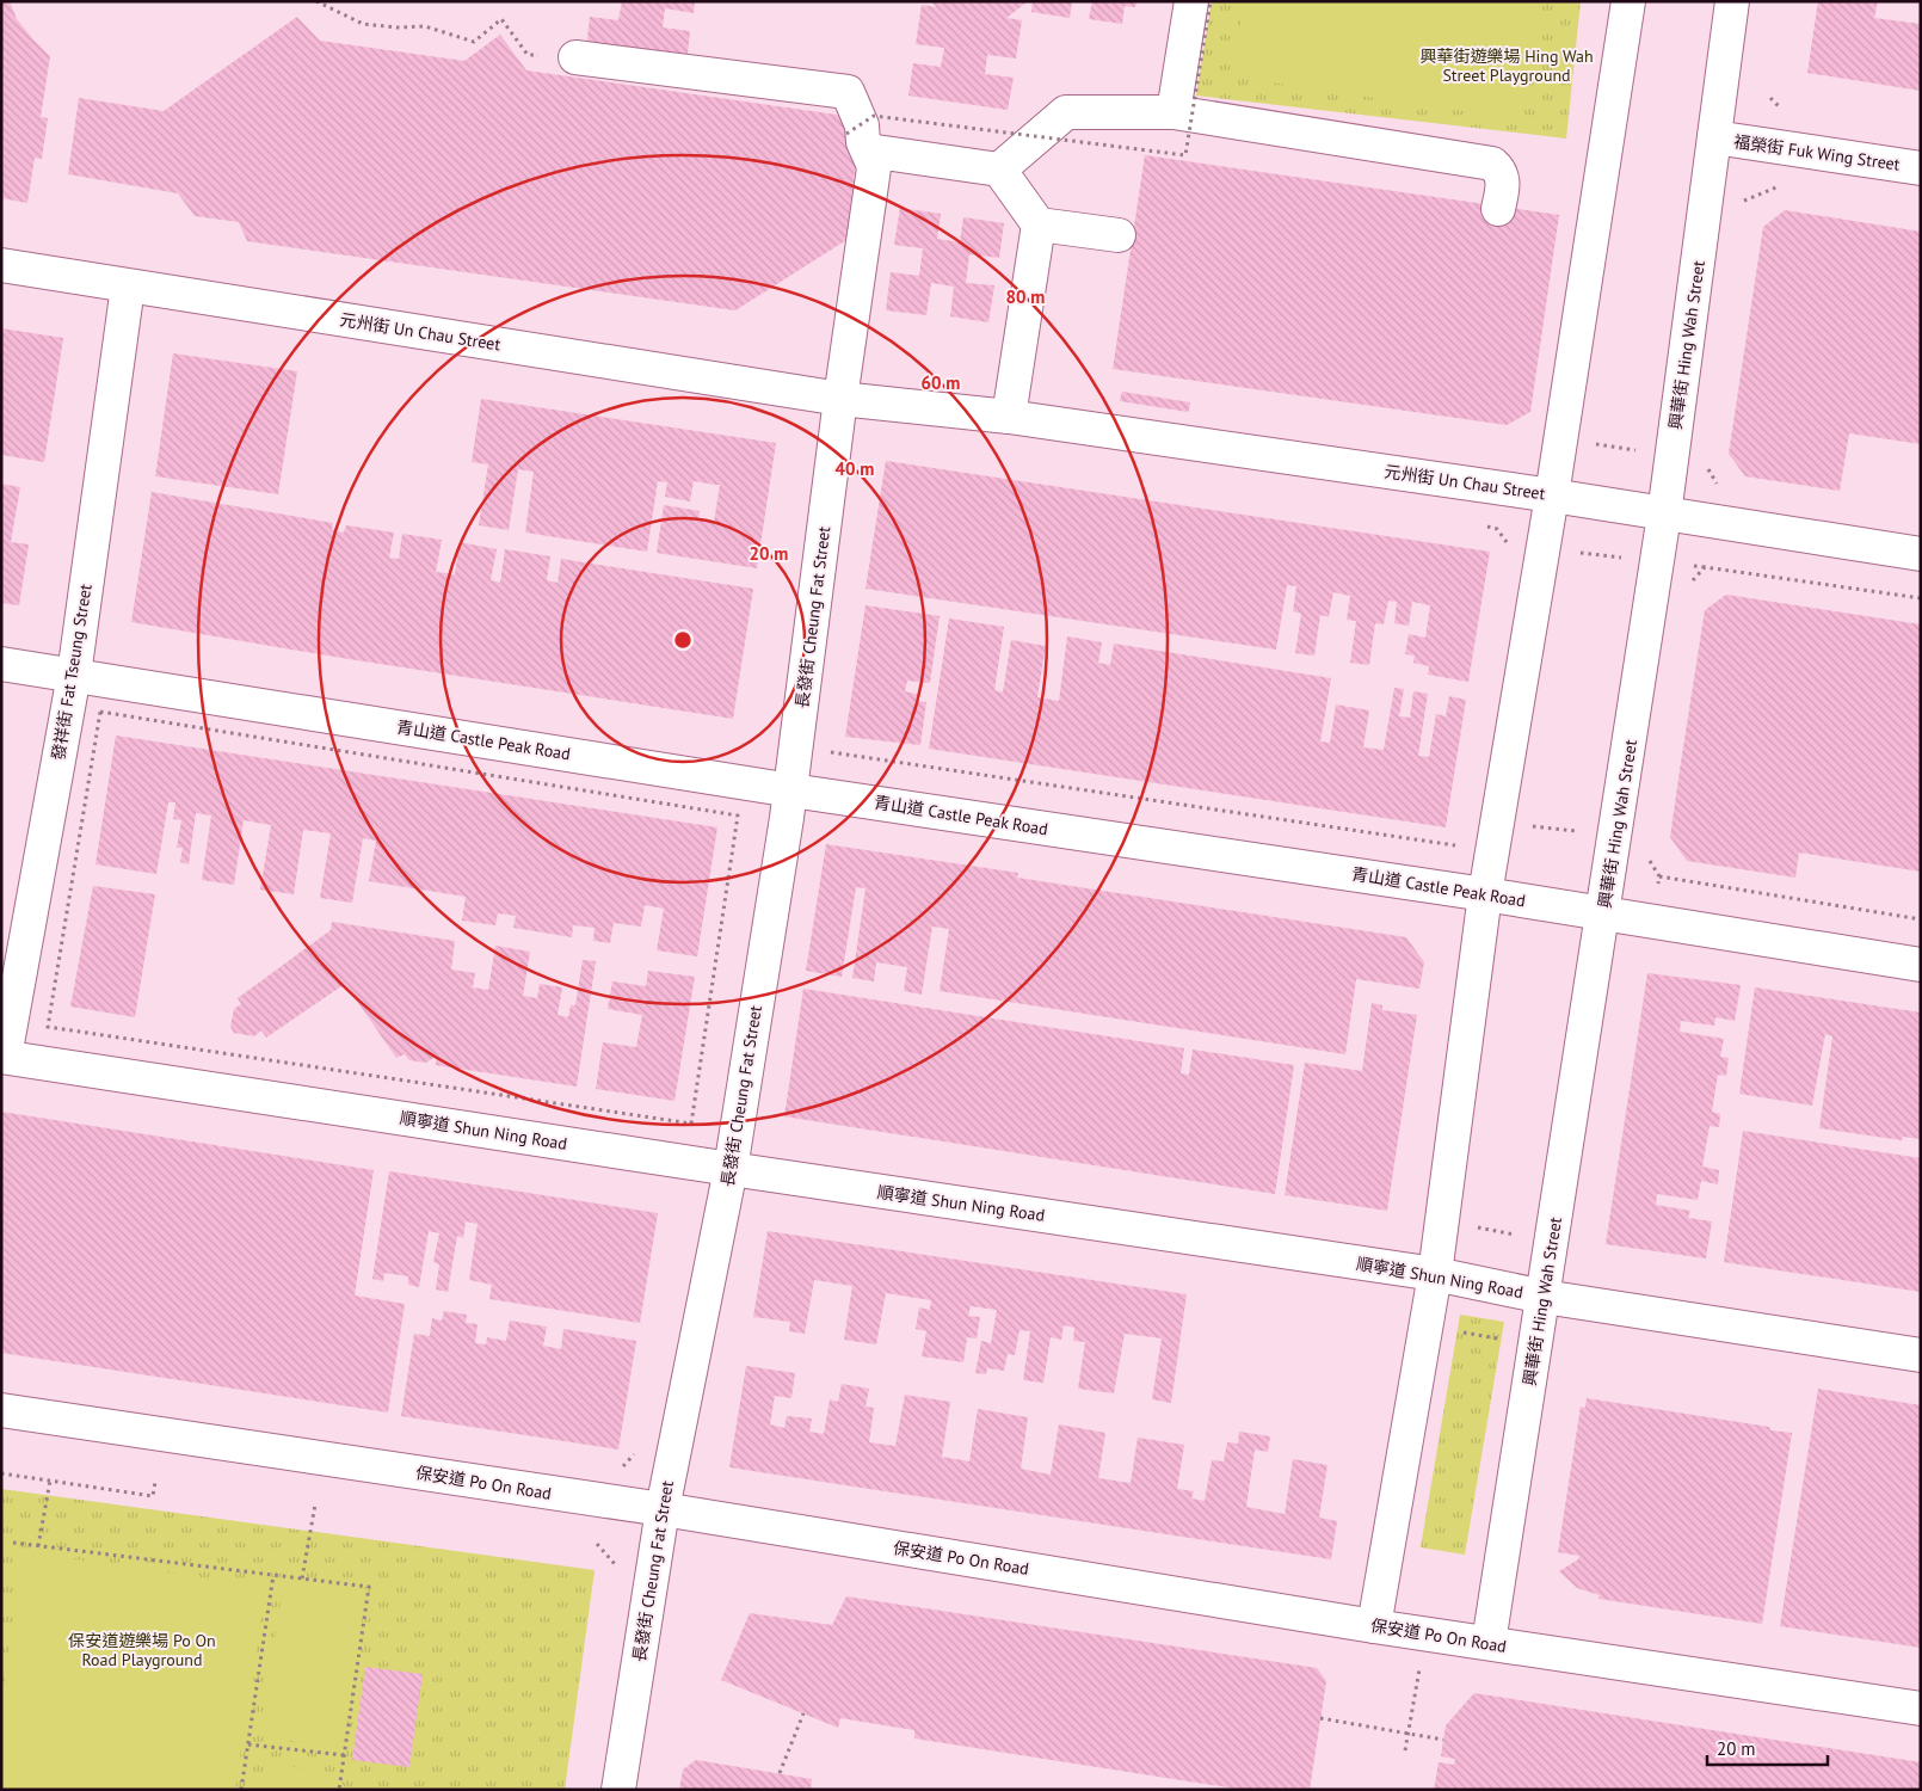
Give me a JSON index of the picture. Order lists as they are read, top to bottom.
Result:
{
  "streets": {
    "street": [
      "福榮街 Fuk Wing Street",
      "元州街 Un Chau Street",
      "興華街 Hing Wah Street",
      "長發街 Cheung Fat Street",
      "發祥街 Fat Tseung Street",
      "青山道 Castle Peak Road",
      "順寧道 Shun Ning Road",
      "保安道 Po On Road"
    ]
  },
  "crossings": [
    ["福榮街 Fuk Wing Street", "興華街 Hing Wah Street"],
    ["元州街 Un Chau Street", "興華街 Hing Wah Street"],
    ["元州街 Un Chau Street", "長發街 Cheung Fat Street"],
    ["元州街 Un Chau Street", "發祥街 Fat Tseung Street"],
    ["興華街 Hing Wah Street", "青山道 Castle Peak Road"],
    ["興華街 Hing Wah Street", "順寧道 Shun Ning Road"],
    ["興華街 Hing Wah Street", "保安道 Po On Road"],
    ["長發街 Cheung Fat Street", "青山道 Castle Peak Road"],
    ["長發街 Cheung Fat Street", "順寧道 Shun Ning Road"],
    ["長發街 Cheung Fat Street", "保安道 Po On Road"],
    ["發祥街 Fat Tseung Street", "青山道 Castle Peak Road"],
    ["發祥街 Fat Tseung Street", "順寧道 Shun Ning Road"]
  ],
  "parks": ["興華街遊樂場 Hing Wah Street Playground", "保安道遊樂場 Po On Road Playground"],
  "scale_bar": "20 m",
  "rings": [
    "80 m",
    "60 m",
    "40 m",
    "20 m"
  ]
}
